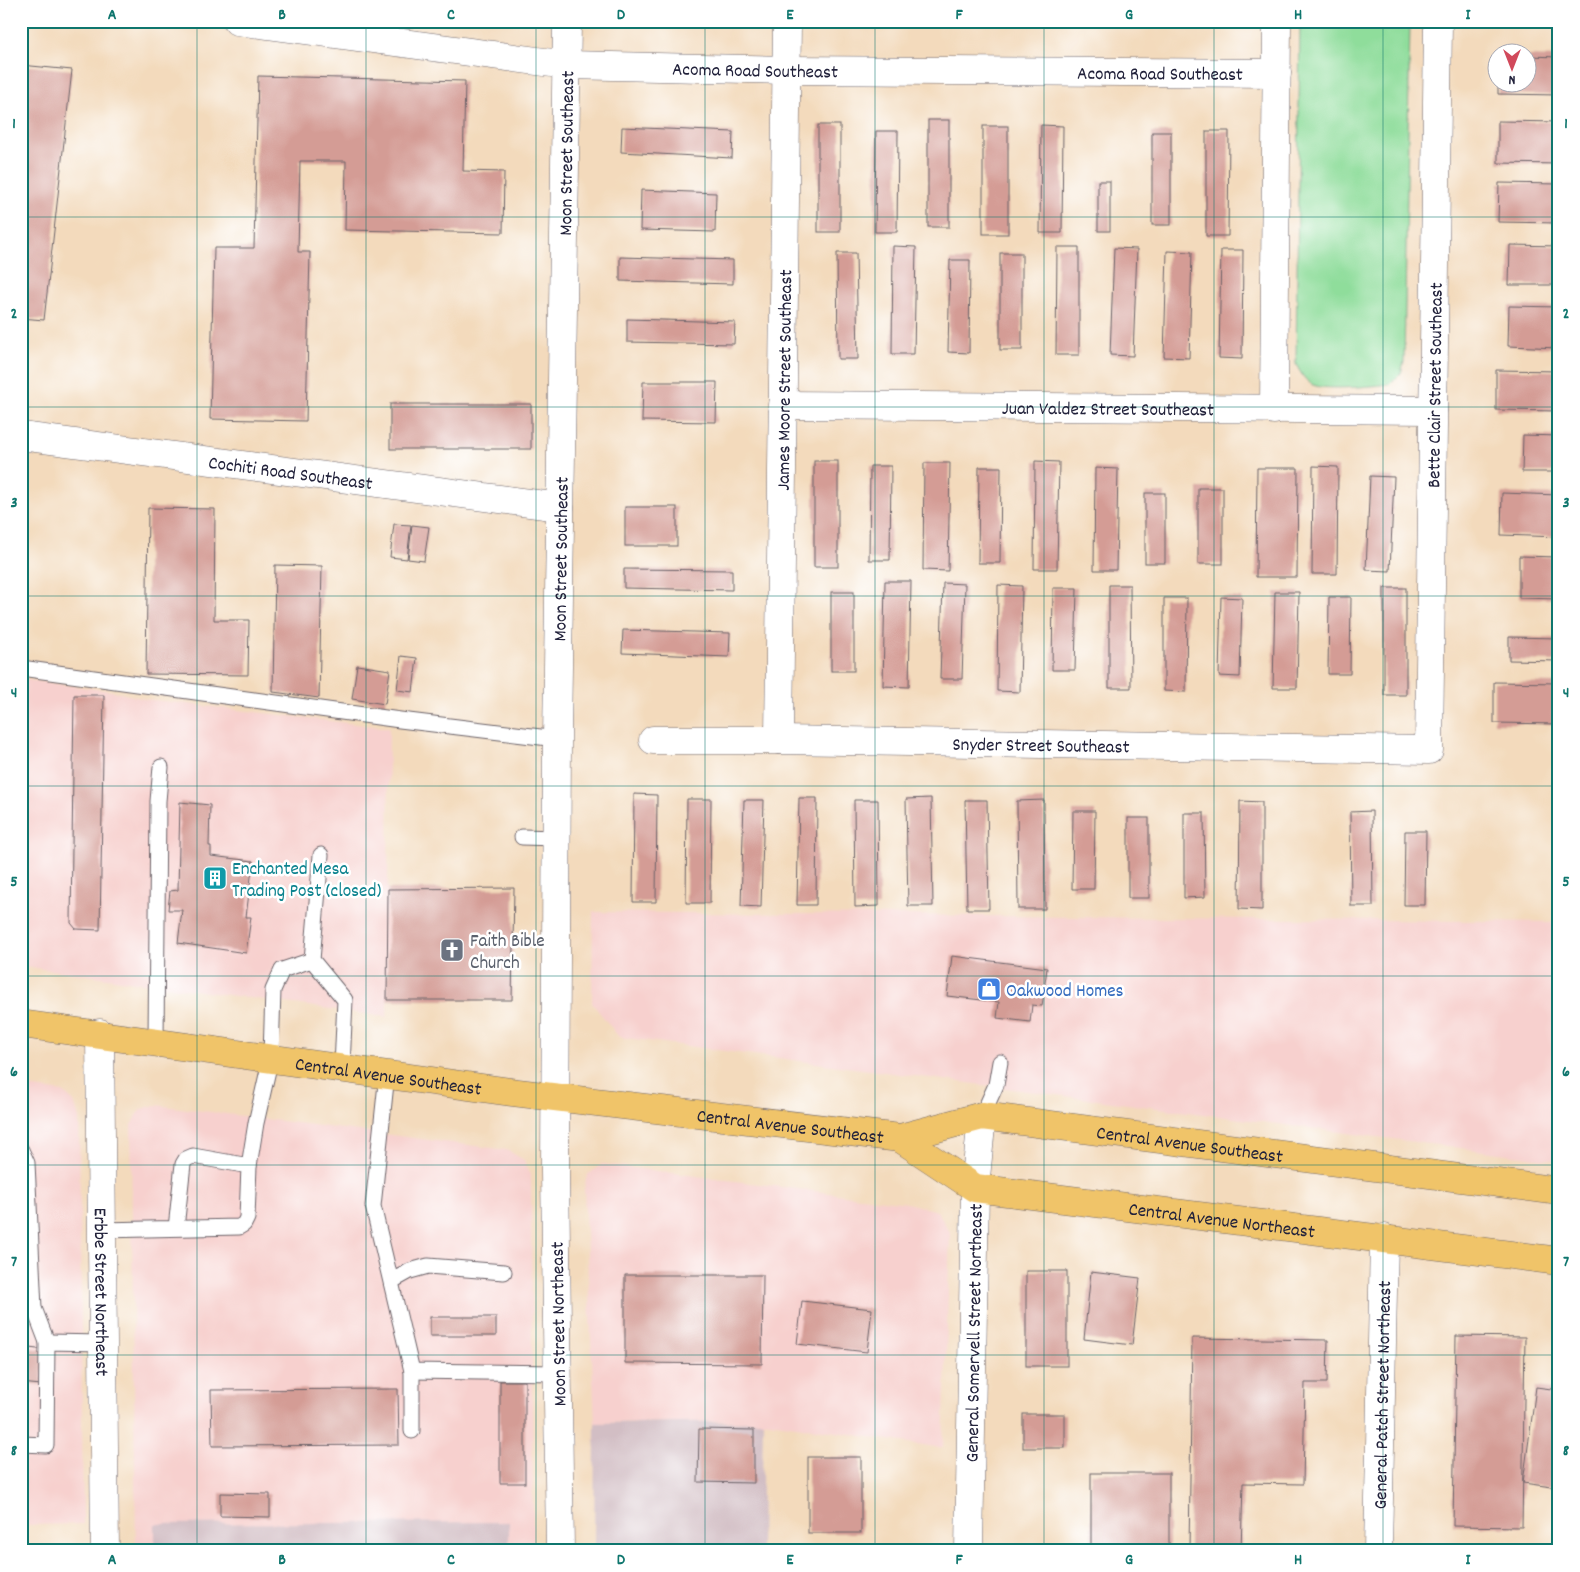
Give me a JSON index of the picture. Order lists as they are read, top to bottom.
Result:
{
  "streets": {
    "main road": ["Central Avenue Southeast", "Central Avenue Northeast"],
    "street": [
      "Acoma Road Southeast",
      "Moon Street Southeast",
      "James Moore Street Southeast",
      "Bette Clair Street Southeast",
      "Juan Valdez Street Southeast",
      "Cochiti Road Southeast",
      "Snyder Street Southeast",
      "Erbbe Street Northeast",
      "Moon Street Northeast",
      "General Somervell Street Northeast",
      "General Patch Street Northeast"
    ]
  },
  "crossings": [
    ["Acoma Road Southeast", "Moon Street Southeast"],
    ["Acoma Road Southeast", "James Moore Street Southeast"],
    ["Moon Street Southeast", "Cochiti Road Southeast"],
    ["Moon Street Southeast", "Central Avenue Southeast"],
    ["Moon Street Southeast", "Moon Street Northeast"],
    ["James Moore Street Southeast", "Juan Valdez Street Southeast"],
    ["James Moore Street Southeast", "Snyder Street Southeast"],
    ["Bette Clair Street Southeast", "Juan Valdez Street Southeast"],
    ["Bette Clair Street Southeast", "Snyder Street Southeast"],
    ["Central Avenue Southeast", "Central Avenue Northeast"],
    ["Central Avenue Southeast", "Erbbe Street Northeast"],
    ["Central Avenue Southeast", "Moon Street Northeast"],
    ["Central Avenue Southeast", "General Somervell Street Northeast"],
    ["Central Avenue Northeast", "General Somervell Street Northeast"],
    ["Central Avenue Northeast", "General Patch Street Northeast"]
  ],
  "places": {
    "building": ["Enchanted Mesa Trading Post (closed)"],
    "church": ["Faith Bible Church"],
    "shop": ["Oakwood Homes"]
  },
  "north": "bottom",
  "grid": {
    "columns": [
      "A",
      "B",
      "C",
      "D",
      "E",
      "F",
      "G",
      "H",
      "I"
    ],
    "rows": [
      "1",
      "2",
      "3",
      "4",
      "5",
      "6",
      "7",
      "8"
    ]
  }
}
